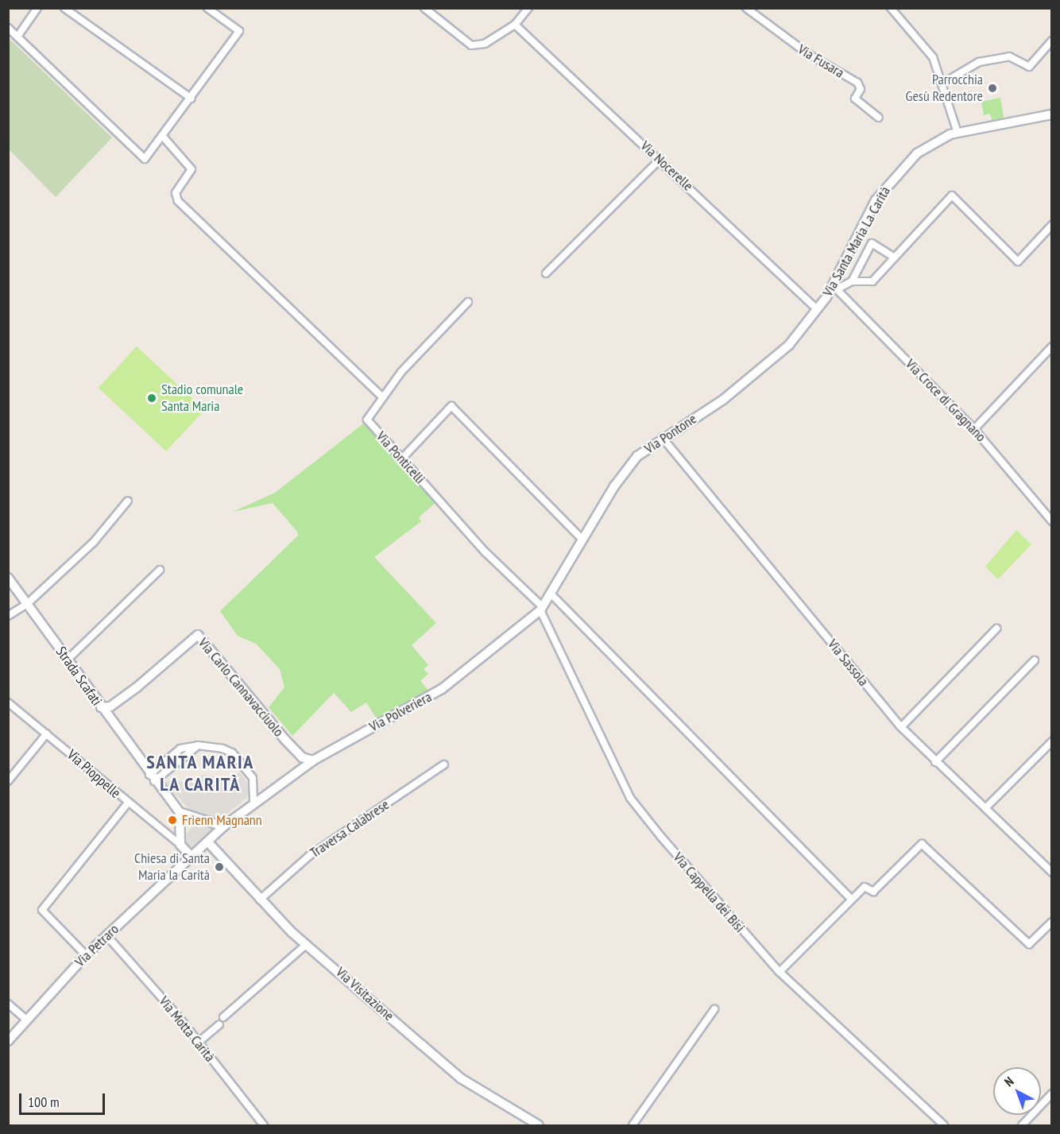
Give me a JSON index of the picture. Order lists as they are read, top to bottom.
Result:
{
  "streets": {
    "street": [
      "Via Fusara",
      "Via Nocerelle",
      "Via Santa Maria La Carità",
      "Via Croce di Gragnano",
      "Via Pontone",
      "Via Ponticelli",
      "Via Sassola",
      "Strada Scafati",
      "Via Carlo Cannavacciuolo",
      "Via Polveriera",
      "Via Pioppelle",
      "Traversa Calabrese",
      "Via Cappella dei Bisi",
      "Via Petraro",
      "Via Visitazione",
      "Via Motta Carità"
    ]
  },
  "crossings": [
    ["Via Nocerelle", "Via Santa Maria La Carità"],
    ["Via Nocerelle", "Via Pontone"],
    ["Via Santa Maria La Carità", "Via Croce di Gragnano"],
    ["Via Santa Maria La Carità", "Via Pontone"],
    ["Via Pontone", "Via Ponticelli"],
    ["Via Pontone", "Via Sassola"],
    ["Via Pontone", "Via Polveriera"],
    ["Via Pontone", "Via Cappella dei Bisi"],
    ["Via Ponticelli", "Via Polveriera"],
    ["Via Ponticelli", "Via Cappella dei Bisi"],
    ["Strada Scafati", "Via Carlo Cannavacciuolo"],
    ["Strada Scafati", "Via Polveriera"],
    ["Strada Scafati", "Via Petraro"],
    ["Via Polveriera", "Via Cappella dei Bisi"],
    ["Via Polveriera", "Via Petraro"],
    ["Traversa Calabrese", "Via Visitazione"],
    ["Via Petraro", "Via Visitazione"],
    ["Via Petraro", "Via Motta Carità"]
  ],
  "districts": ["SANTA MARIA LA CARITÀ"],
  "places": [
    "Parrocchia Gesù Redentore",
    "Stadio comunale Santa Maria",
    "Frienn Magnann",
    "Chiesa di Santa Maria la Carità"
  ],
  "scale_bar": "100 m",
  "north": "top left"
}
